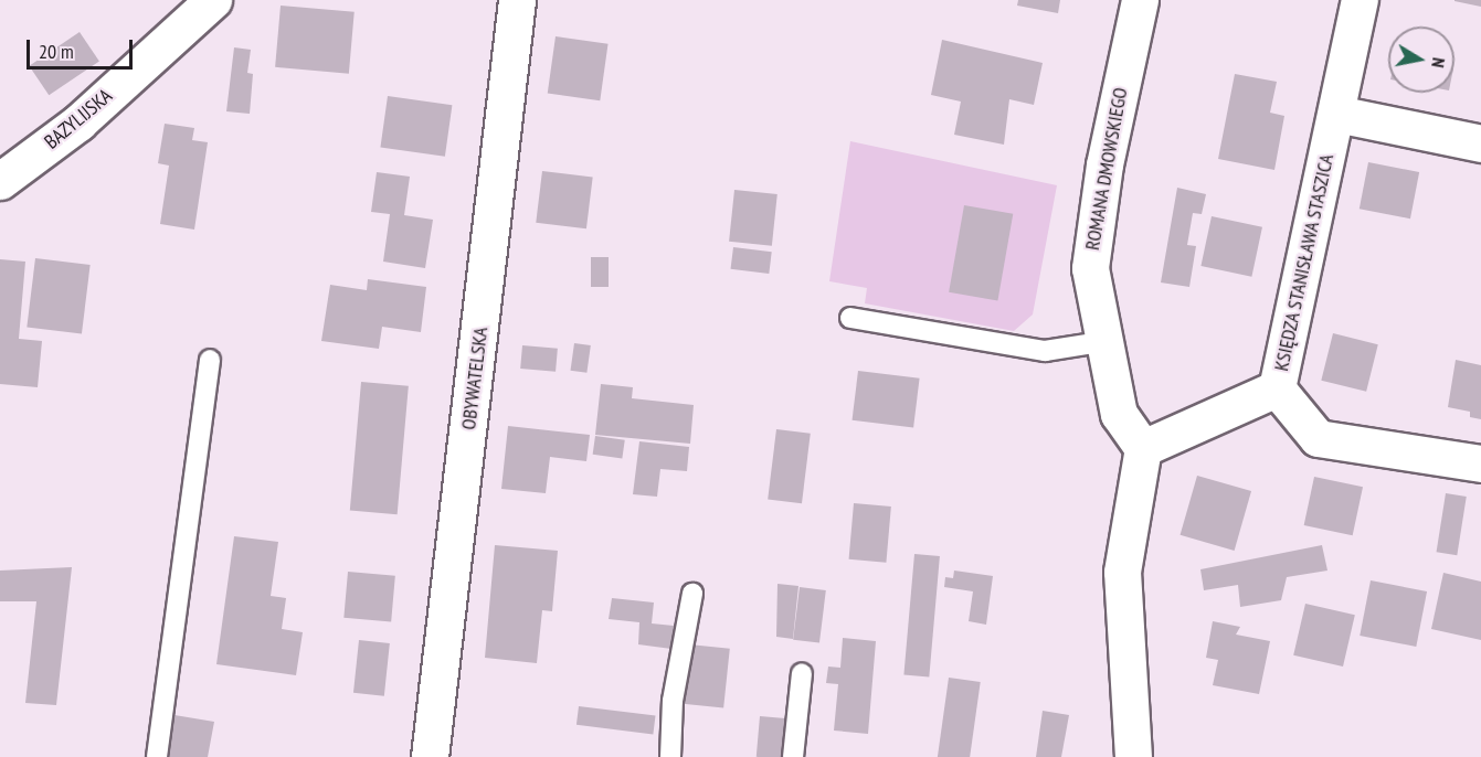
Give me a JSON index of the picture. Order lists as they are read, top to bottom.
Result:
{
  "streets": {
    "street": [
      "BAZYLIJSKA",
      "ROMANA DMOWSKIEGO",
      "KSIĘDZA STANISŁAWA STASZICA",
      "OBYWATELSKA"
    ]
  },
  "crossings": [
    ["ROMANA DMOWSKIEGO", "KSIĘDZA STANISŁAWA STASZICA"]
  ],
  "scale_bar": "20 m",
  "north": "right"
}
